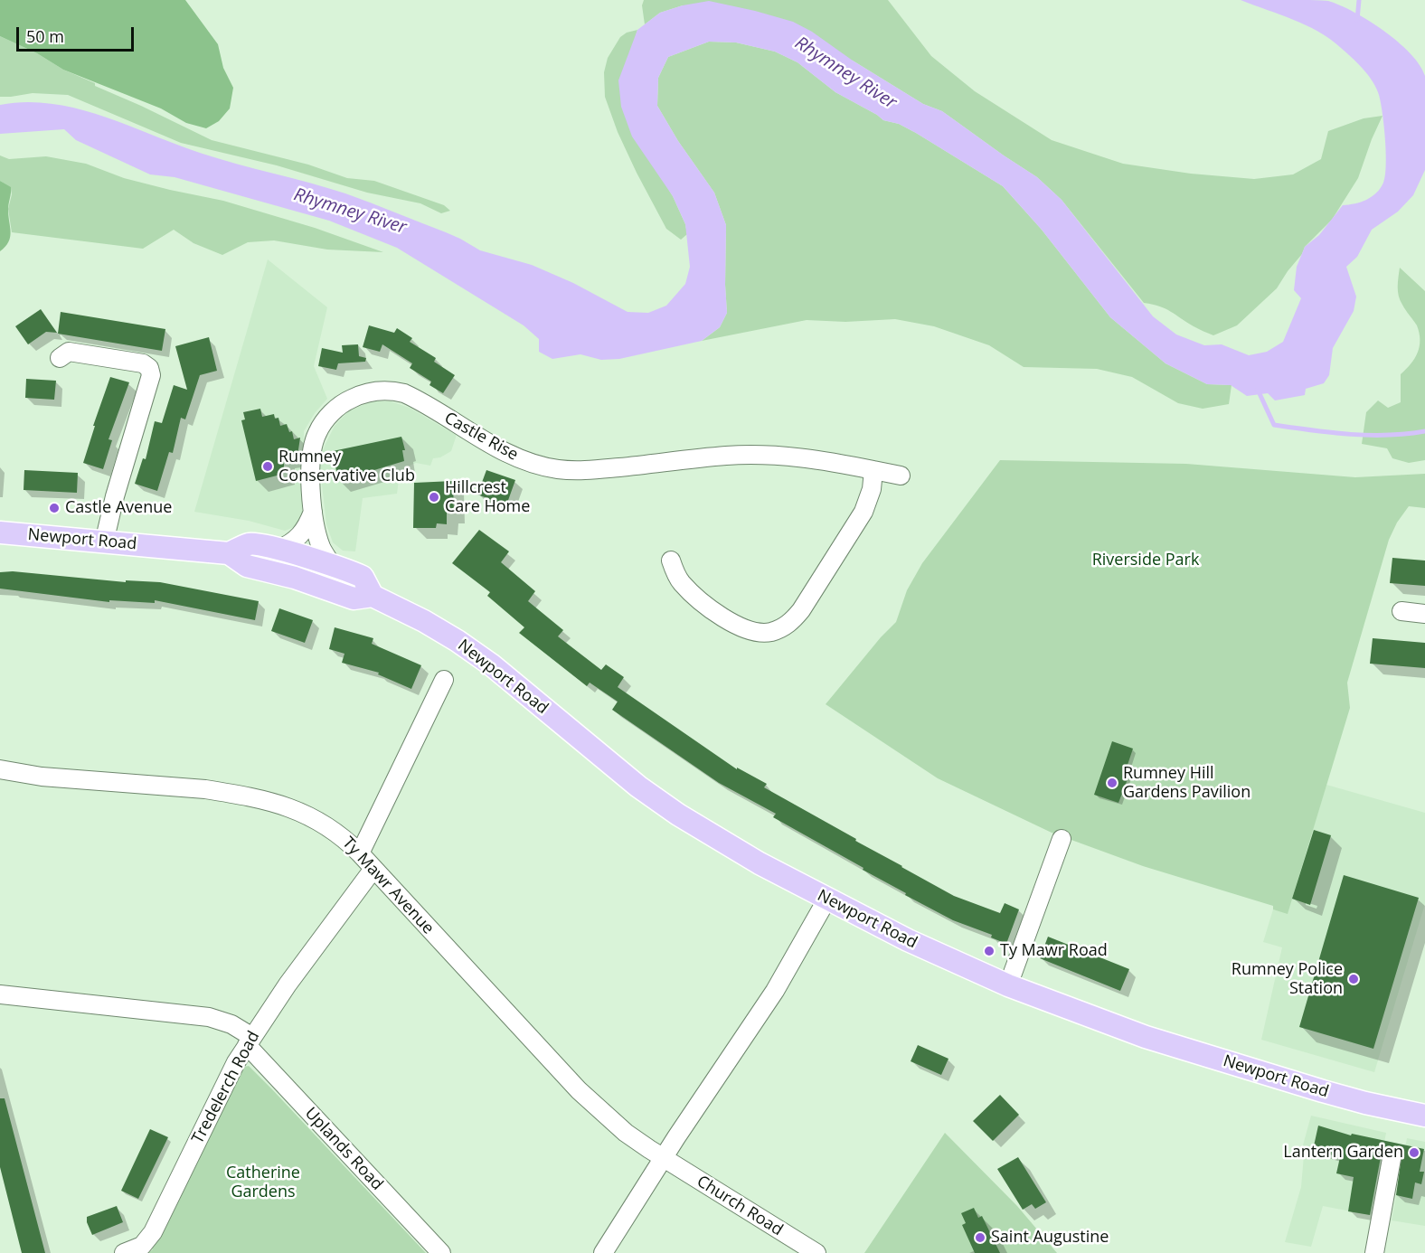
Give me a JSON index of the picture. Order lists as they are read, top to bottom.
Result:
{
  "streets": {
    "main road": ["Newport Road"],
    "street": [
      "Castle Rise",
      "Ty Mawr Avenue",
      "Tredelerch Road",
      "Uplands Road",
      "Church Road"
    ]
  },
  "crossings": [
    ["Castle Rise", "Newport Road"],
    ["Ty Mawr Avenue", "Tredelerch Road"],
    ["Ty Mawr Avenue", "Church Road"],
    ["Tredelerch Road", "Uplands Road"]
  ],
  "water": ["Rhymney River"],
  "parks": ["Riverside Park", "Catherine Gardens"],
  "places": [
    "Rumney Conservative Club",
    "Hillcrest Care Home",
    "Castle Avenue",
    "Rumney Hill Gardens Pavilion",
    "Ty Mawr Road",
    "Rumney Police Station",
    "Lantern Garden",
    "Saint Augustine"
  ],
  "scale_bar": "50 m"
}
